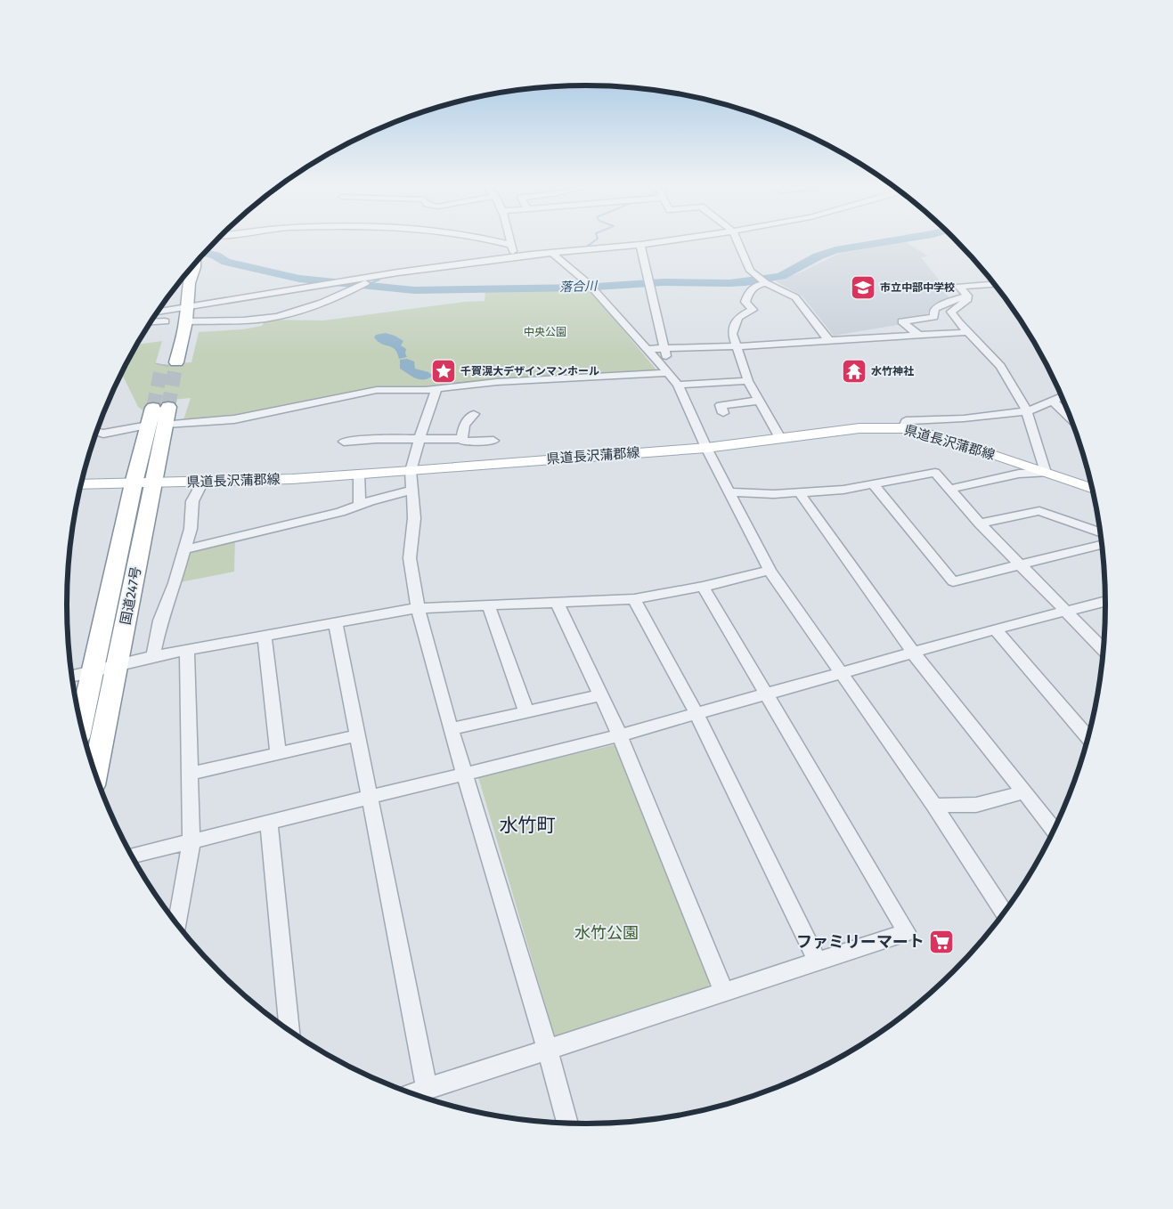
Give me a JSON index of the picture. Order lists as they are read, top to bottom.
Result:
{
  "streets": {
    "highway": ["国道247号"],
    "main road": ["県道長沢蒲郡線"]
  },
  "crossings": [
    ["県道長沢蒲郡線", "国道247号"]
  ],
  "districts": ["水竹町"],
  "water": ["落合川"],
  "parks": ["中央公園", "水竹公園"],
  "places": {
    "school or university": ["市立中部中学校"],
    "place": ["千賀滉大デザインマンホール"],
    "temple": ["水竹神社"],
    "supermarket": ["ファミリーマート"]
  }
}
